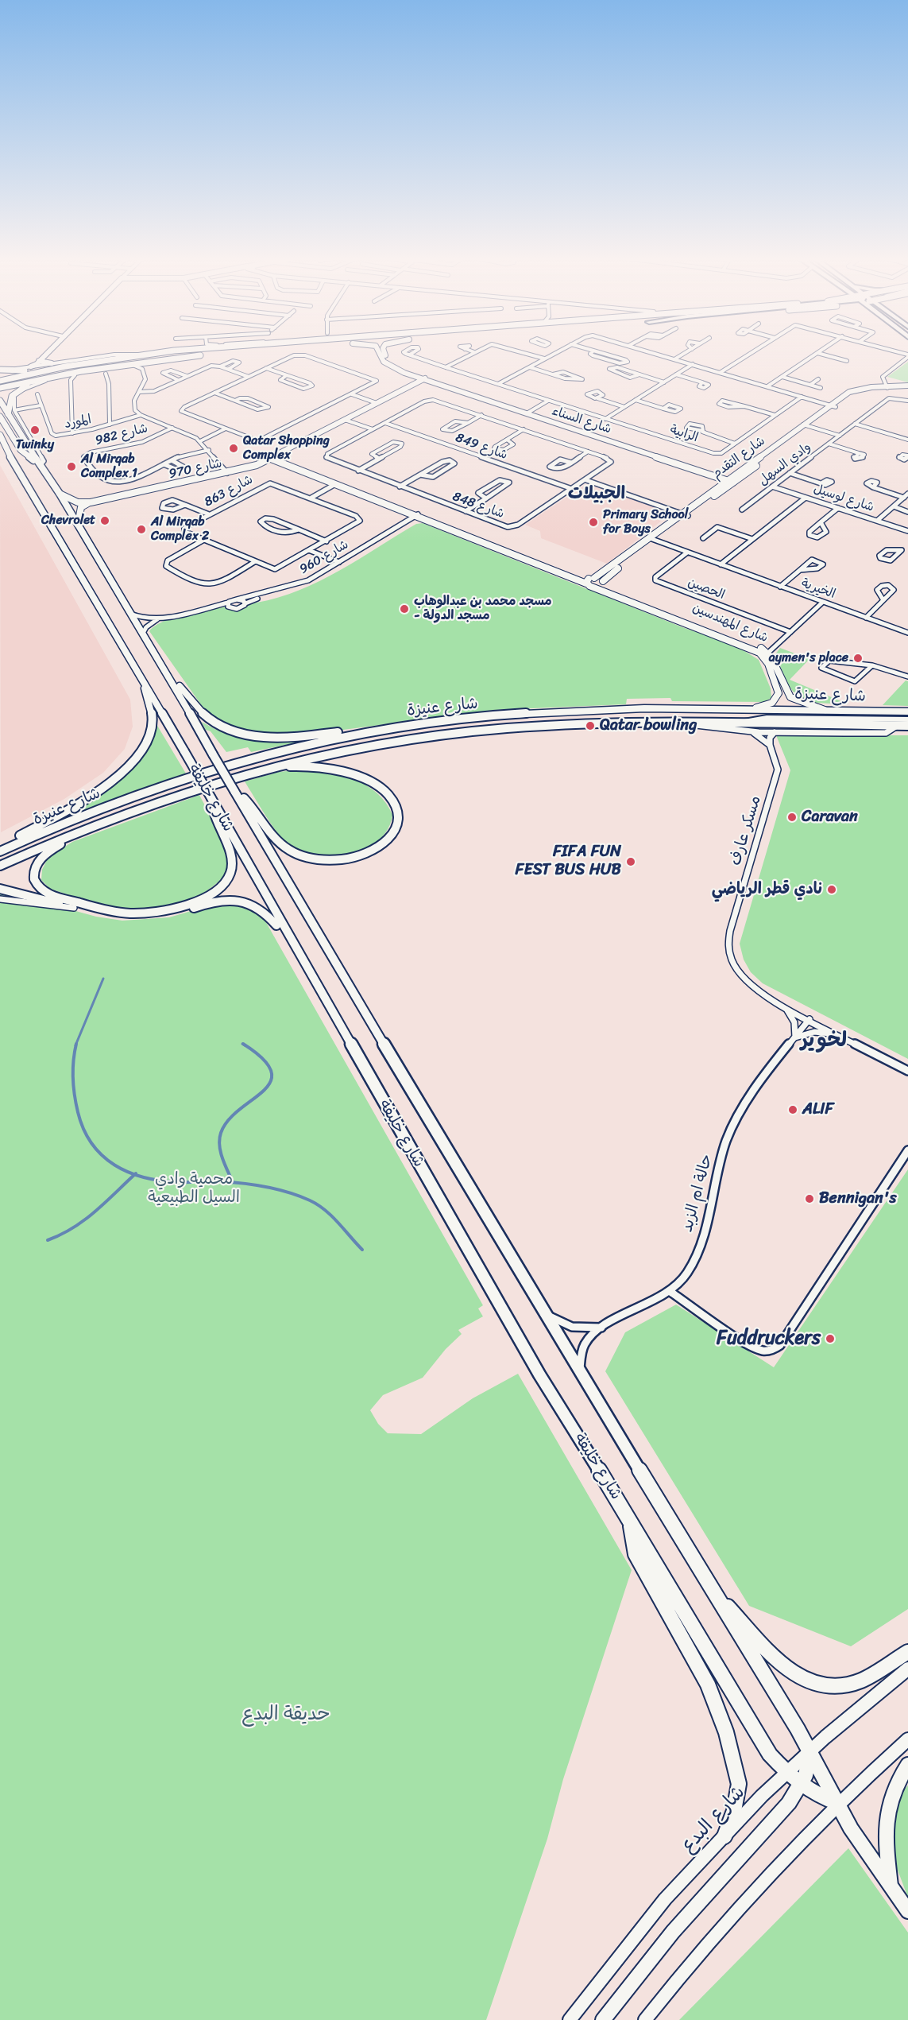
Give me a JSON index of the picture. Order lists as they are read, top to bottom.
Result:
{
  "streets": {
    "main road": ["شارع عنيزة", "شارع خليفة"],
    "street": [
      "شارع السناء",
      "المورد",
      "الرابية",
      "شارع 982",
      "شارع 849",
      "شارع التقدم",
      "وادي السهل",
      "شارع 970",
      "شارع 863",
      "شارع لوسيل",
      "شارع 848",
      "شارع 960",
      "الحصين",
      "الخيرية",
      "شارع المهندسين",
      "مسكر عارف",
      "حالة ام الزبد",
      "شارع البدع"
    ]
  },
  "crossings": [
    ["شارع السناء", "شارع التقدم"],
    ["شارع السناء", "شارع 970"],
    ["شارع 849", "شارع 848"],
    ["شارع التقدم", "وادي السهل"],
    ["شارع التقدم", "الخيرية"],
    ["شارع التقدم", "شارع المهندسين"],
    ["وادي السهل", "شارع لوسيل"],
    ["شارع 970", "شارع خليفة"],
    ["الحصين", "الخيرية"],
    ["شارع المهندسين", "شارع عنيزة"],
    ["شارع خليفة", "حالة ام الزبد"],
    ["شارع خليفة", "شارع البدع"],
    ["مسكر عارف", "حالة ام الزبد"]
  ],
  "districts": ["الجبيلات", "لخوير"],
  "parks": ["محمية وادي السيل الطبيعية", "حديقة البدع"],
  "places": [
    "Twinky",
    "Qatar Shopping Complex",
    "Al Mirqab Complex 1",
    "Chevrolet",
    "Primary School for Boys",
    "Al Mirqab Complex 2",
    "مسجد محمد بن عبدالوهاب - مسجد الدولة",
    "aymen's place",
    "Qatar bowling",
    "Caravan",
    "FIFA FUN FEST BUS HUB",
    "نادي قطر الرياضي",
    "ALIF",
    "Bennigan's",
    "Fuddruckers"
  ]
}
